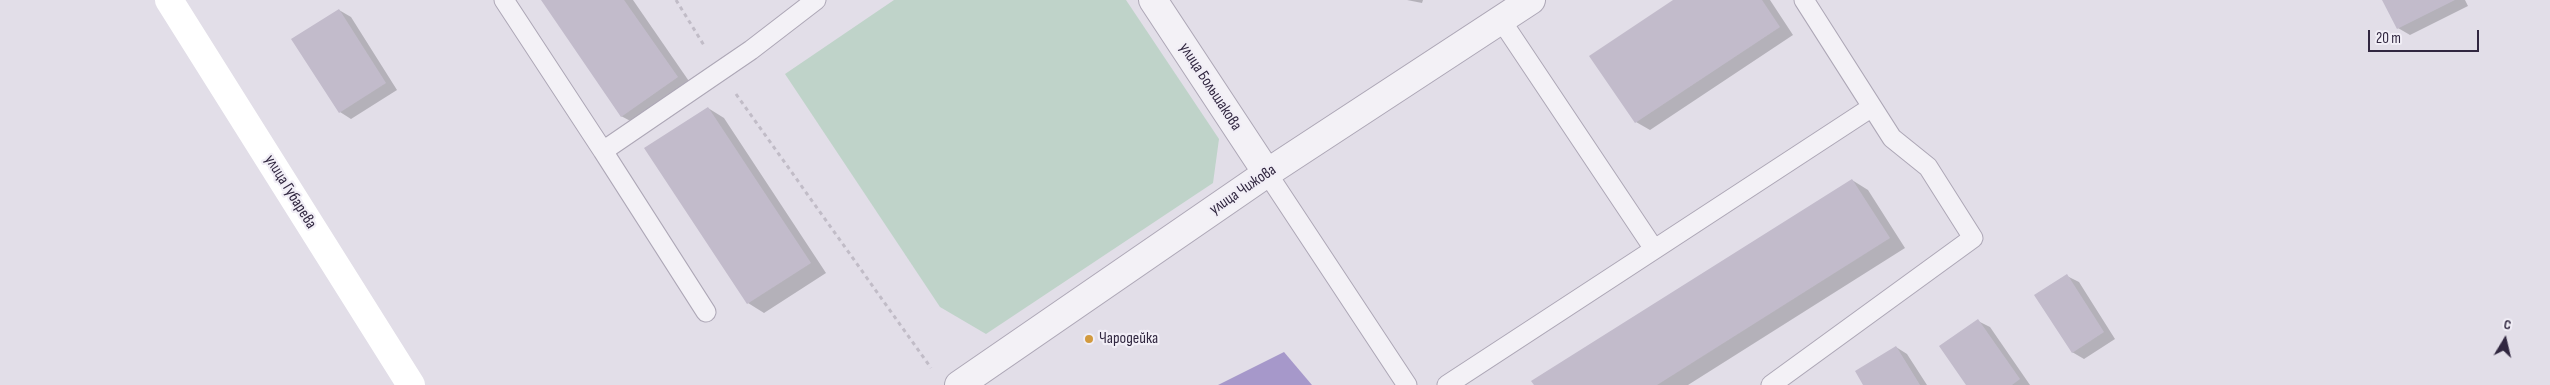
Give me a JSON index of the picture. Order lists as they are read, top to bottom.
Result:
{
  "streets": {
    "street": ["улица Большакова", "улица Чижова", "улица Губарева"]
  },
  "crossings": [
    ["улица Большакова", "улица Чижова"]
  ],
  "places": ["Чародейка"],
  "scale_bar": "20 m",
  "north": "top"
}
